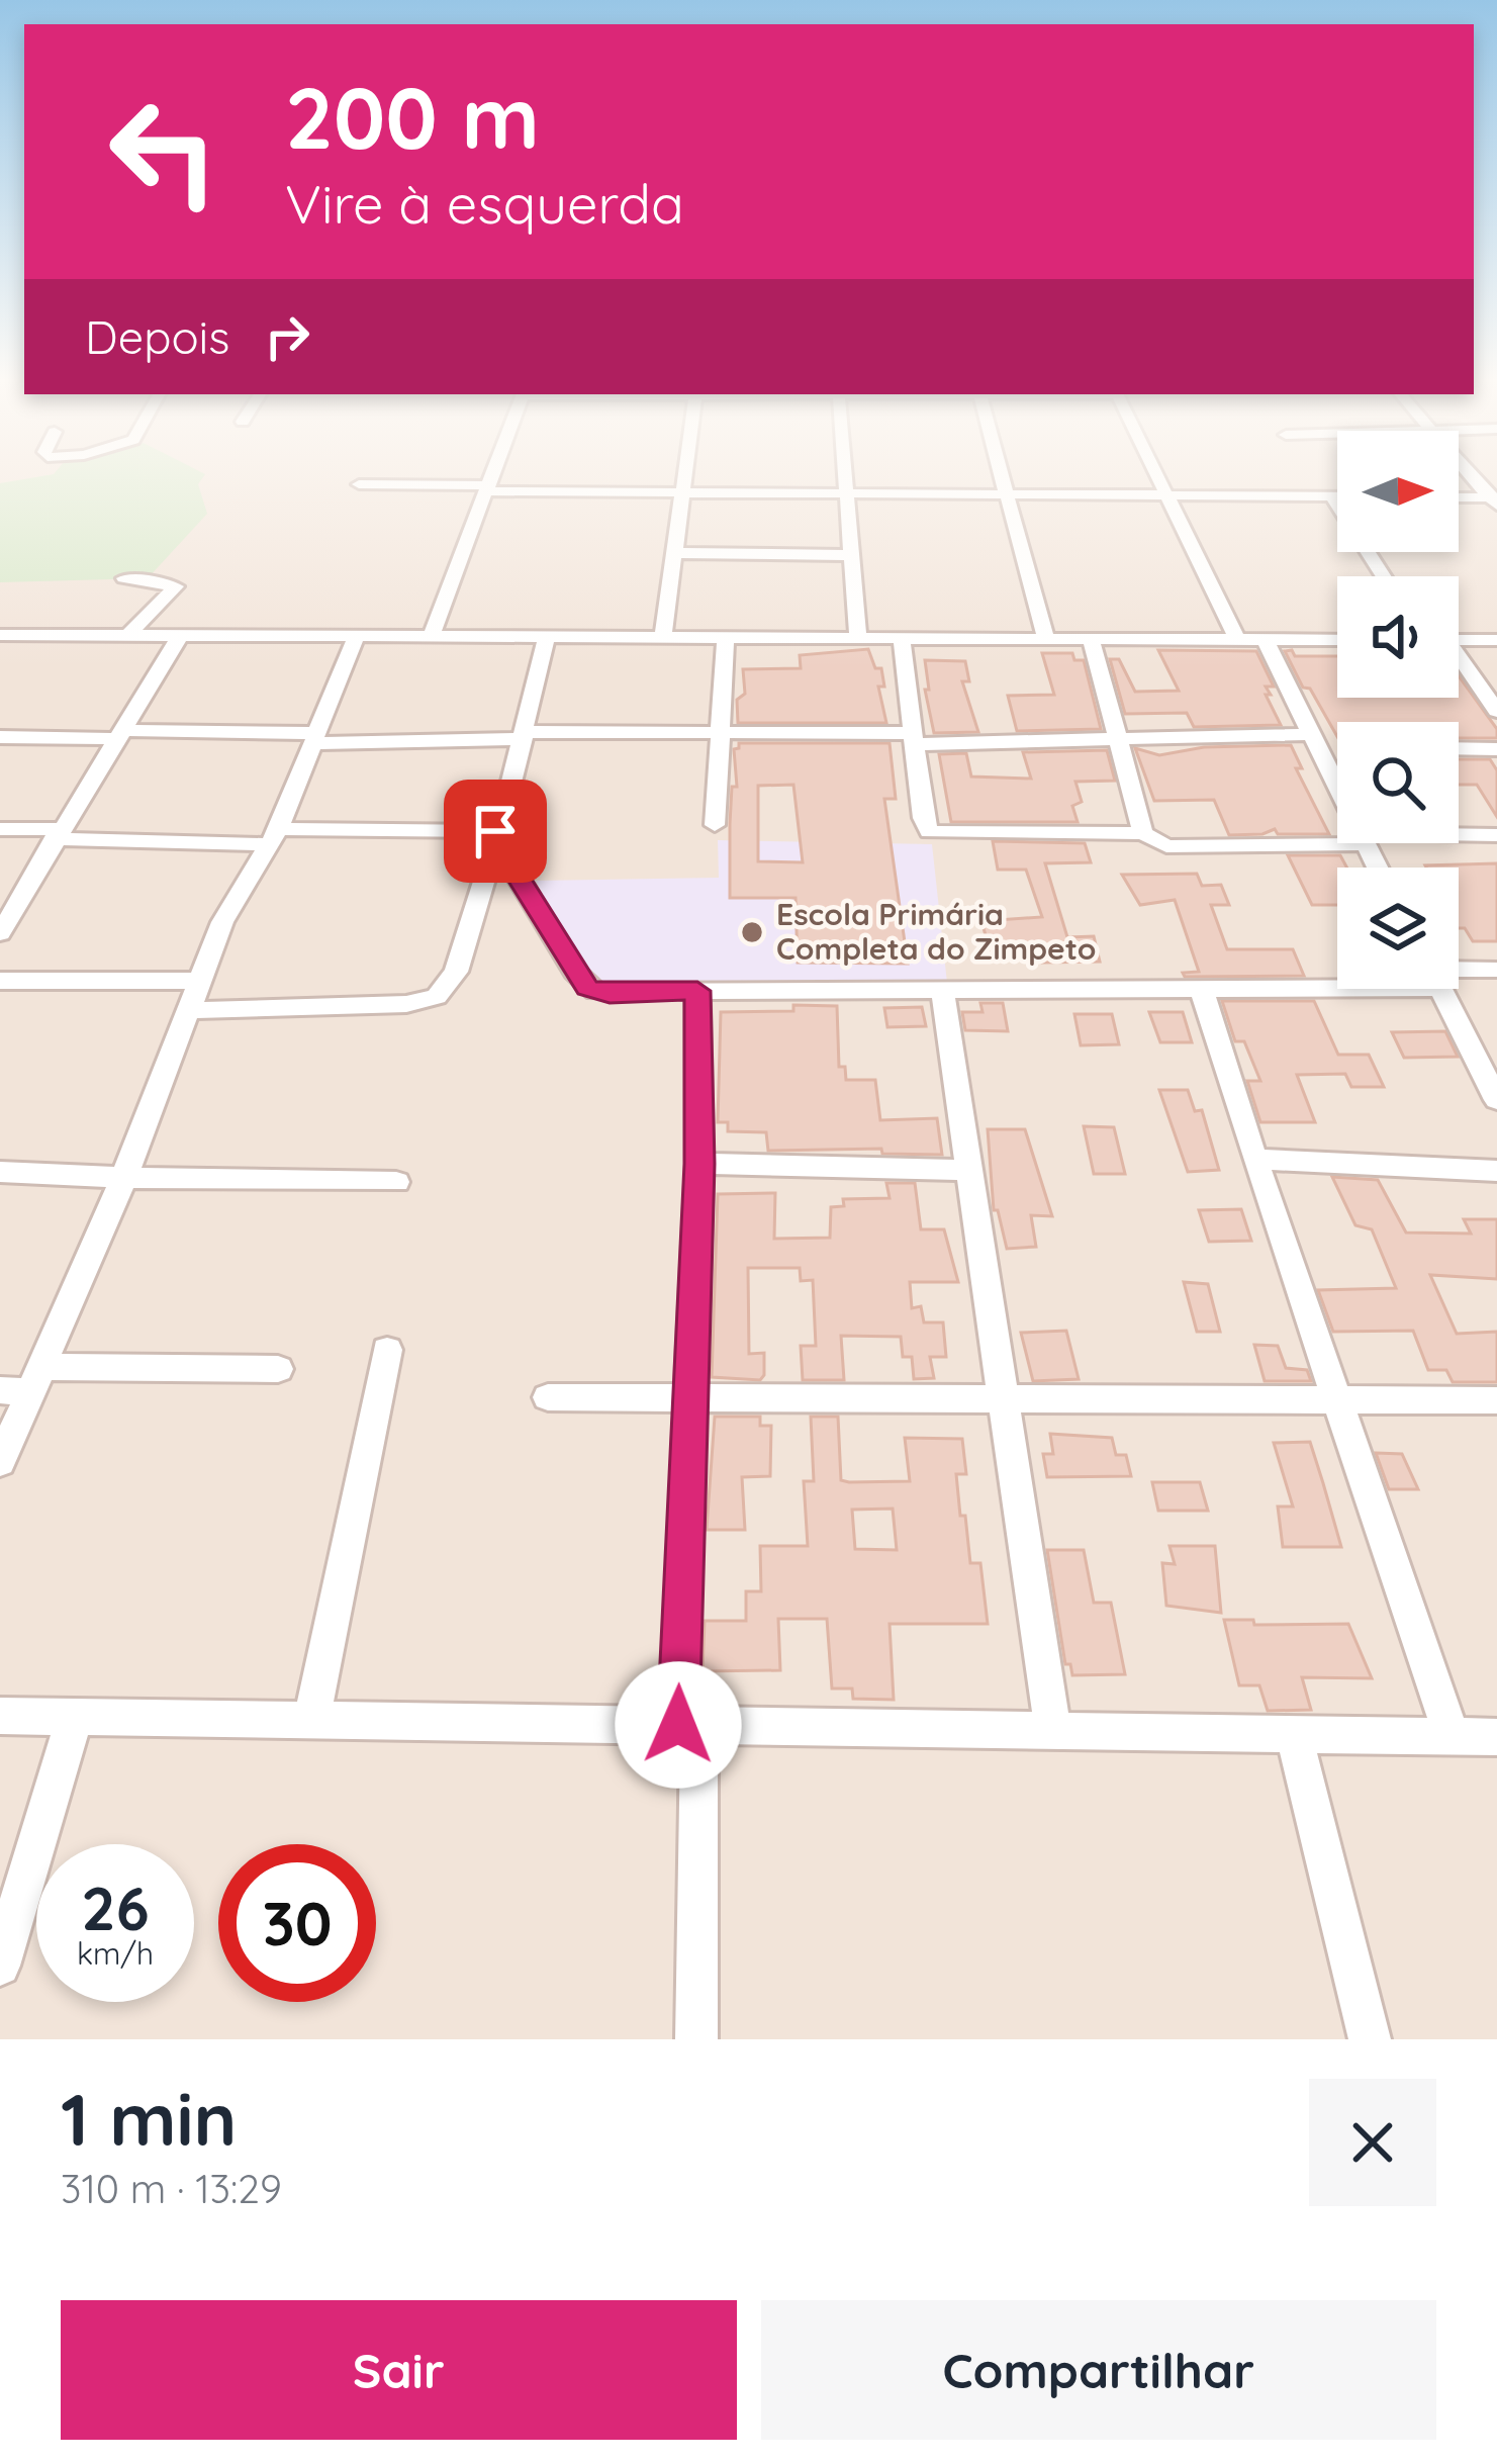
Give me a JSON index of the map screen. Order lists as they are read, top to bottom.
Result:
{
  "places": ["Escola Primária Completa do Zimpeto"],
  "north": "right",
  "page": {
    "turn": ["200 m", "Vire à esquerda"],
    "then": "Depois",
    "speed": "26 km/h",
    "limit": "30",
    "heading": ["1 min", "310 m · 13:29"],
    "buttons": ["Sair", "Compartilhar"]
  }
}
